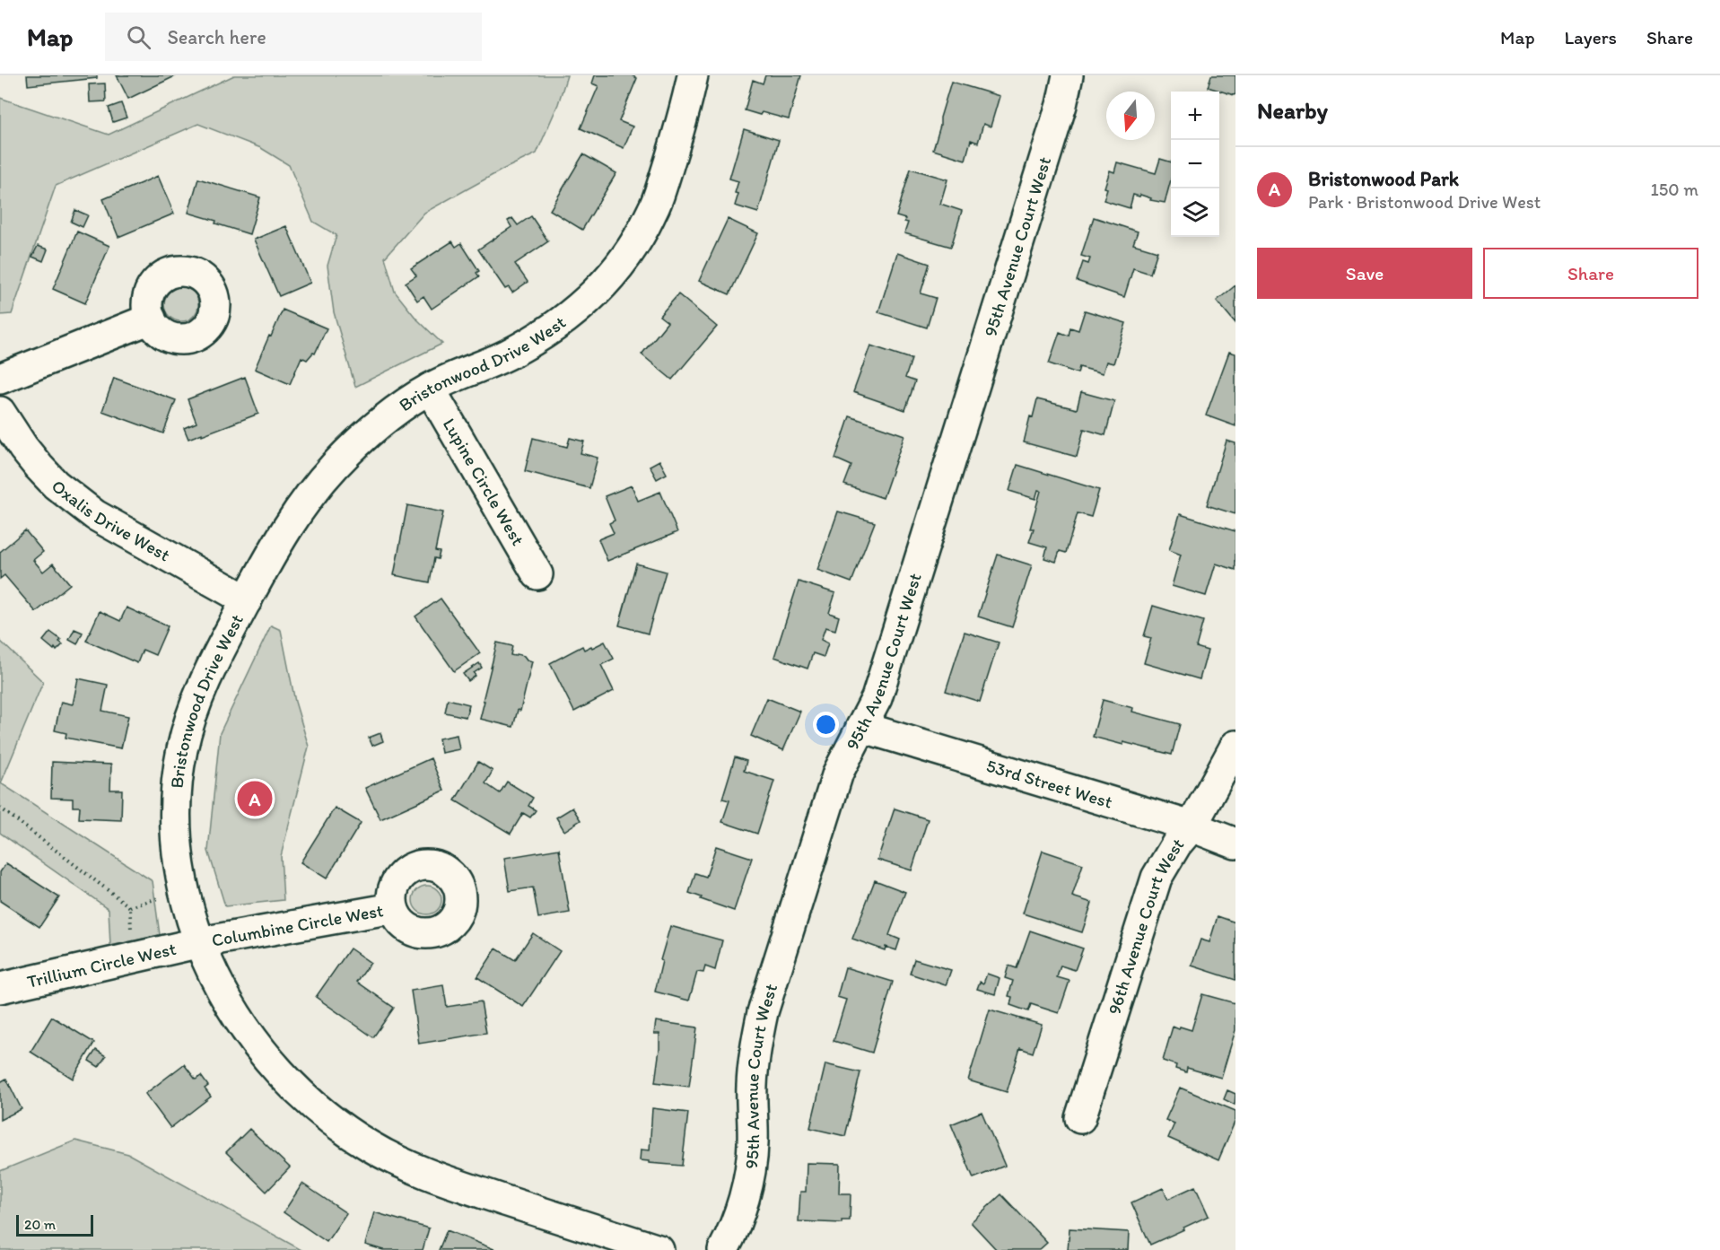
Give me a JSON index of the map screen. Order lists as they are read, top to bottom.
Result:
{
  "streets": {
    "street": [
      "95th Avenue Court West",
      "Bristonwood Drive West",
      "Lupine Circle West",
      "Oxalis Drive West",
      "53rd Street West",
      "Columbine Circle West",
      "96th Avenue Court West",
      "Trillium Circle West"
    ]
  },
  "crossings": [
    ["95th Avenue Court West", "53rd Street West"],
    ["Bristonwood Drive West", "Lupine Circle West"],
    ["Bristonwood Drive West", "Oxalis Drive West"],
    ["Bristonwood Drive West", "Columbine Circle West"],
    ["Bristonwood Drive West", "Trillium Circle West"],
    ["53rd Street West", "96th Avenue Court West"],
    ["Columbine Circle West", "Trillium Circle West"]
  ],
  "scale_bar": "20 m",
  "north": "bottom",
  "page": {
    "header": "Map",
    "search": "Search here",
    "nav": ["Map", "Layers", "Share"],
    "heading": "Nearby",
    "map_buttons": ["+", "−"],
    "list": [
      {
        "mark": "A",
        "name": "Bristonwood Park",
        "note": "Park · Bristonwood Drive West",
        "value": "150 m"
      }
    ],
    "buttons": ["Save", "Share"],
    "pins": "A",
    "scale": "20 m"
  }
}
